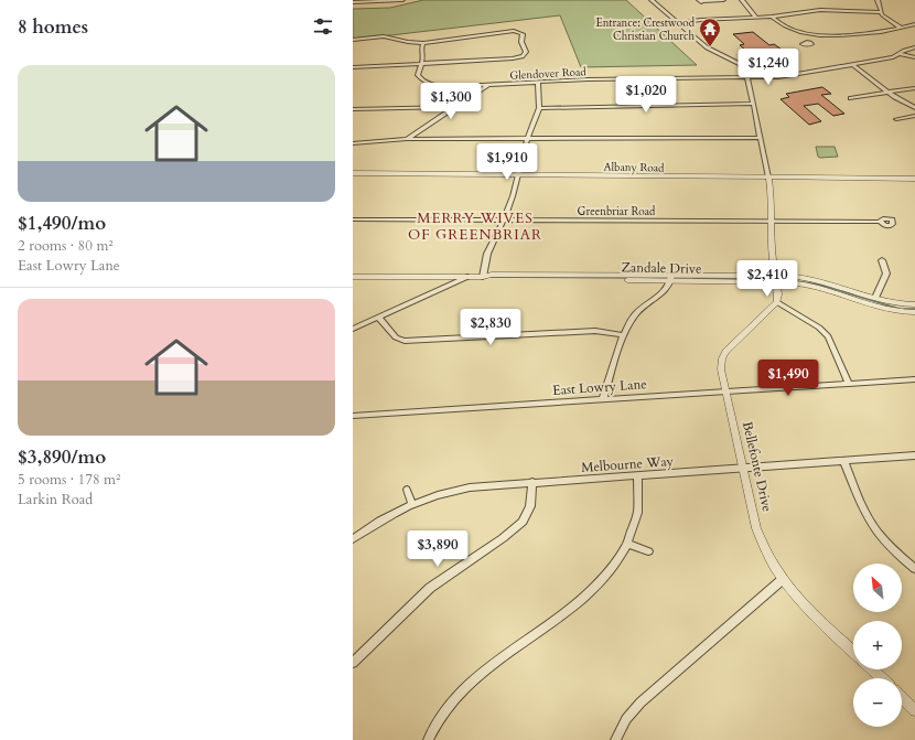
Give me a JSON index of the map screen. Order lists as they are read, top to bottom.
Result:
{
  "streets": {
    "street": [
      "Glendover Road",
      "Albany Road",
      "Greenbriar Road",
      "Zandale Drive",
      "East Lowry Lane",
      "Melbourne Way",
      "Bellefonte Drive"
    ]
  },
  "crossings": [
    ["East Lowry Lane", "Bellefonte Drive"],
    ["Melbourne Way", "Bellefonte Drive"]
  ],
  "districts": ["MERRY WIVES OF GREENBRIAR"],
  "places": {
    "temple": ["Entrance: Crestwood Christian Church"]
  },
  "north": "top left",
  "page": {
    "heading": "8 homes",
    "price": [
      "$1,240",
      "$1,020",
      "$1,300",
      "$1,910",
      "$2,410",
      "$2,830",
      "$1,490",
      "$3,890"
    ],
    "list": [
      {
        "name": "$1,490/mo",
        "note": "2 rooms · 80 m² · East Lowry Lane"
      },
      {
        "name": "$3,890/mo",
        "note": "5 rooms · 178 m² · Larkin Road"
      }
    ],
    "map_buttons": ["+", "−"]
  }
}
